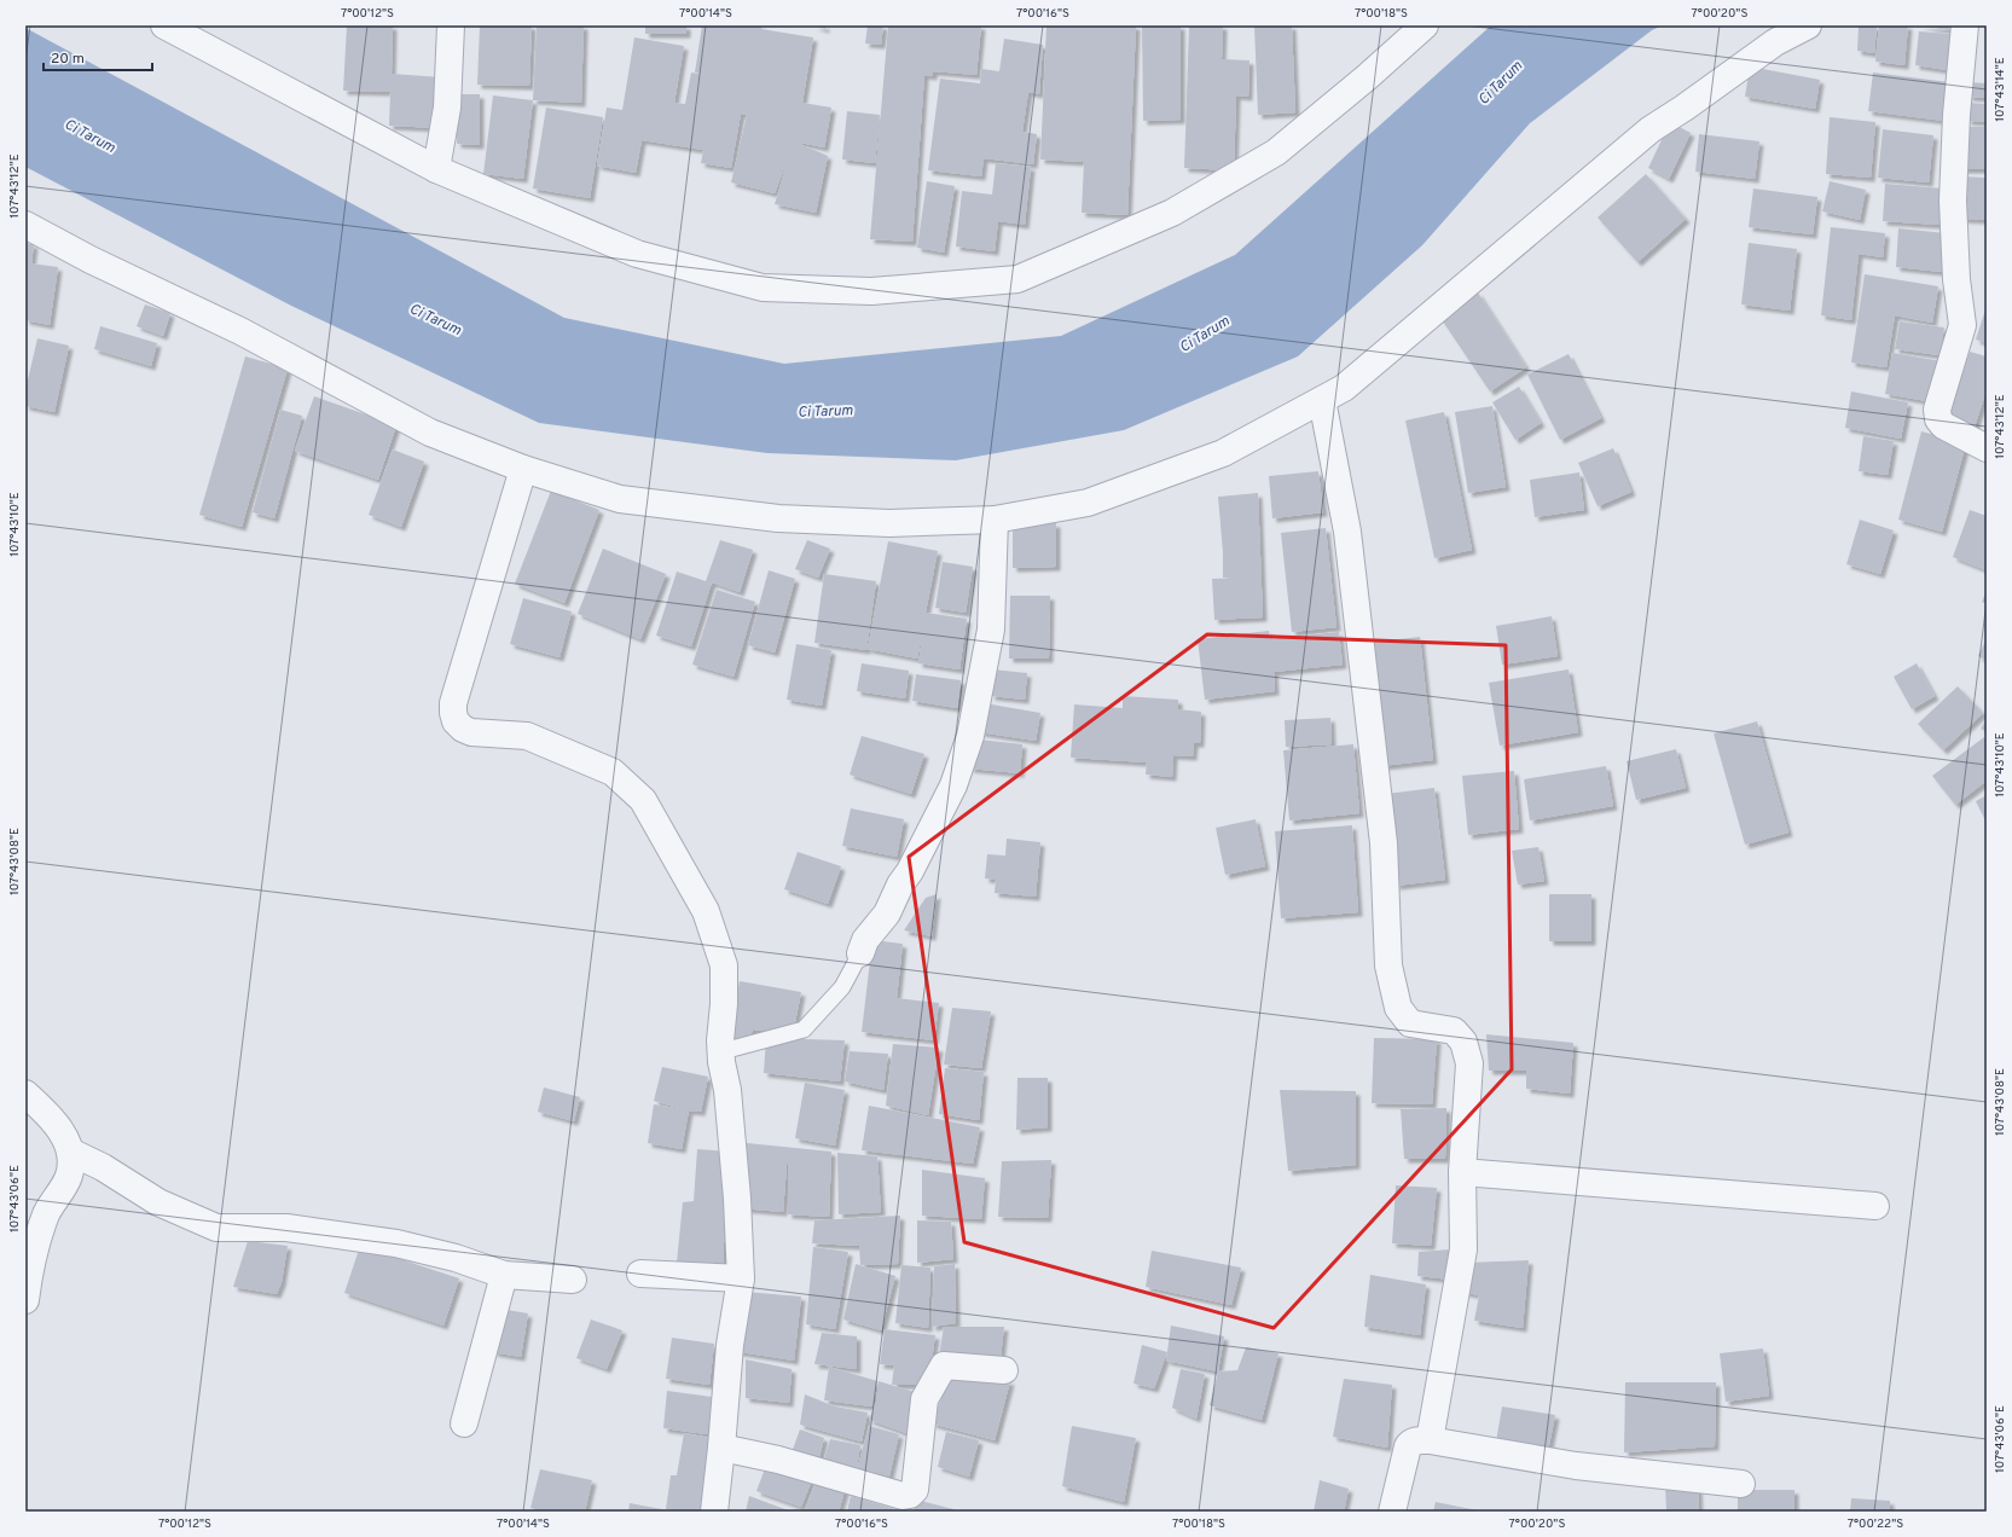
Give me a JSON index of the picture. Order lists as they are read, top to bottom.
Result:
{
  "water": ["Ci Tarum"],
  "scale_bar": "20 m",
  "coordinates": [
    "7°00'12\"S",
    "7°00'14\"S",
    "7°00'16\"S",
    "7°00'18\"S",
    "7°00'20\"S",
    "107°43'14\"E",
    "107°43'12\"E",
    "107°43'10\"E",
    "107°43'08\"E",
    "107°43'06\"E",
    "7°00'22\"S"
  ]
}
